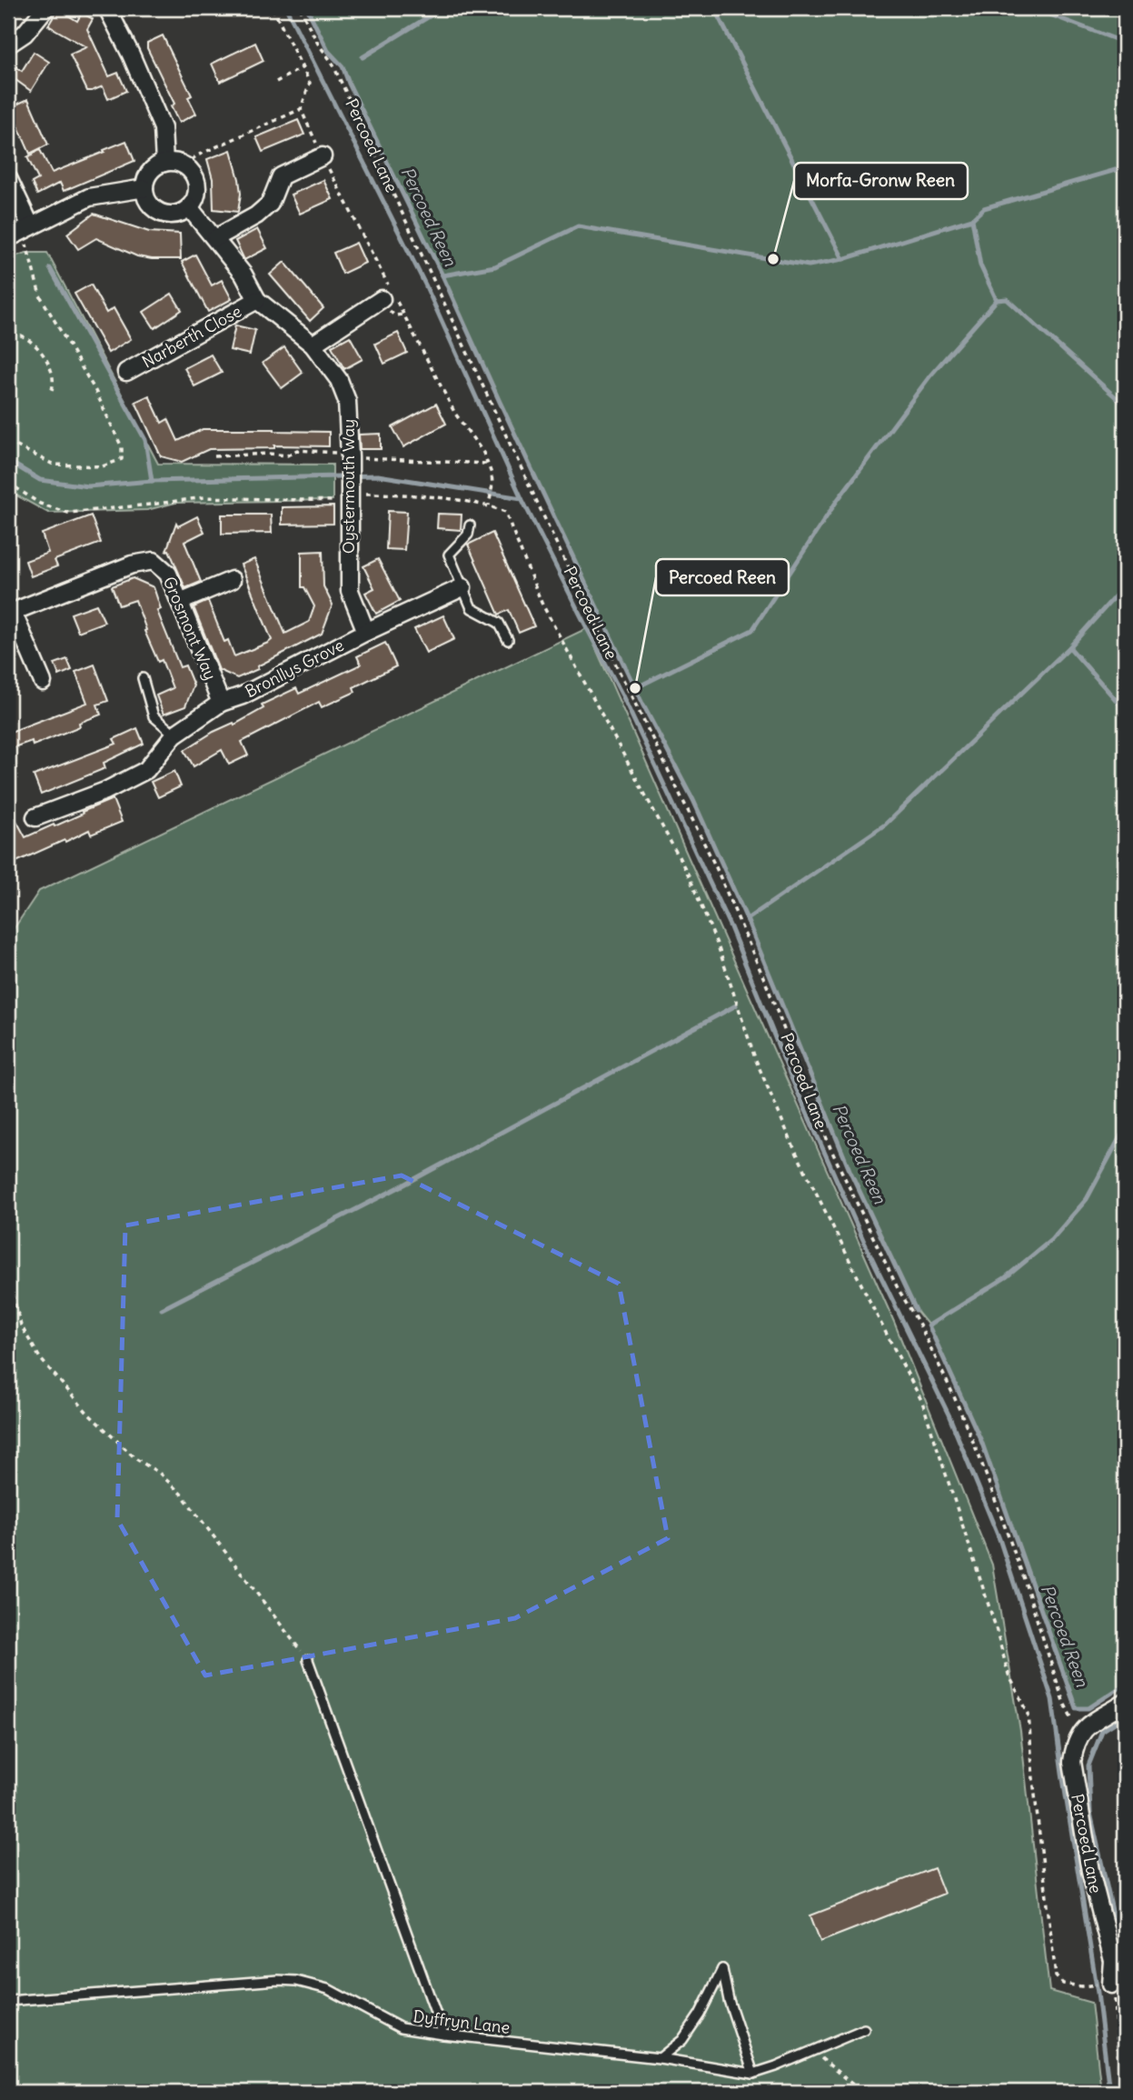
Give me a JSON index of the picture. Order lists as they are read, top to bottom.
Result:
{
  "streets": {
    "street": [
      "Percoed Lane",
      "Narberth Close",
      "Oystermouth Way",
      "Grosmont Way",
      "Bronllys Grove"
    ],
    "lane": ["Dyffryn Lane"]
  },
  "crossings": [
    ["Narberth Close", "Oystermouth Way"],
    ["Oystermouth Way", "Bronllys Grove"],
    ["Grosmont Way", "Bronllys Grove"]
  ],
  "water": ["Percoed Reen"],
  "places": ["Morfa-Gronw Reen", "Percoed Reen"]
}
